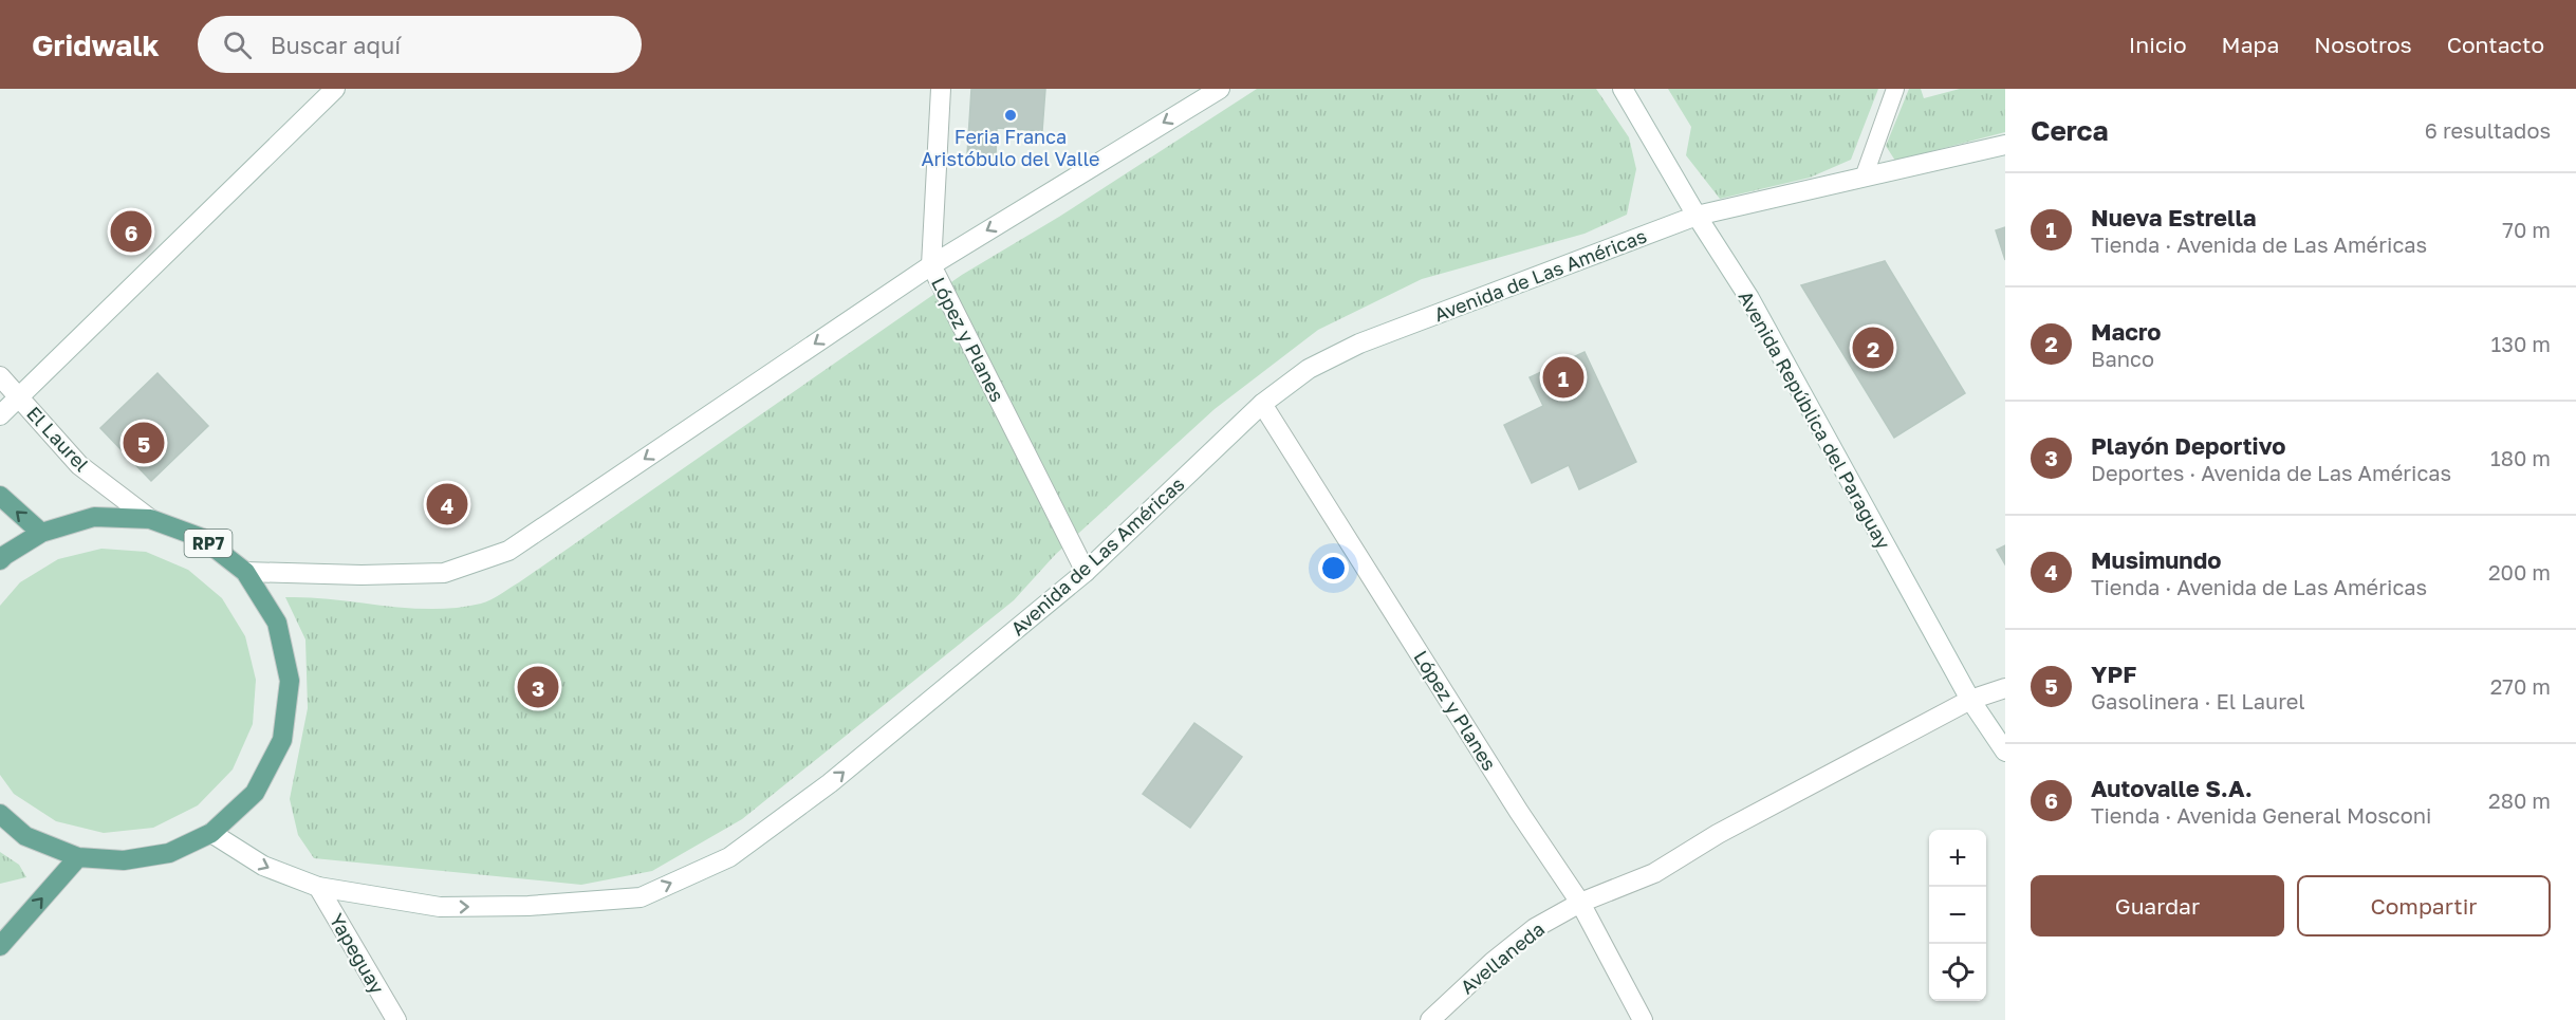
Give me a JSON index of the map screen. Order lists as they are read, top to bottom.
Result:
{
  "streets": {
    "main road": [
      "Avenida de Las Américas",
      "López y Planes",
      "Avenida República del Paraguay",
      "El Laurel",
      "RP7",
      "Yapeguay",
      "Avellaneda"
    ]
  },
  "crossings": [
    ["Avenida de Las Américas", "López y Planes"],
    ["Avenida de Las Américas", "Avenida República del Paraguay"],
    ["Avenida de Las Américas", "RP7"],
    ["Avenida de Las Américas", "Yapeguay"],
    ["López y Planes", "Avellaneda"],
    ["Avenida República del Paraguay", "Avellaneda"],
    ["El Laurel", "RP7"]
  ],
  "one_way": ["Avenida de Las Américas"],
  "places": ["Feria Franca Aristóbulo del Valle"],
  "page": {
    "header": "Gridwalk",
    "search": "Buscar aquí",
    "nav": [
      "Inicio",
      "Mapa",
      "Nosotros",
      "Contacto"
    ],
    "heading": ["Cerca", "6 resultados"],
    "list": [
      {
        "mark": "1",
        "name": "Nueva Estrella",
        "note": "Tienda · Avenida de Las Américas",
        "value": "70 m"
      },
      {
        "mark": "2",
        "name": "Macro",
        "note": "Banco",
        "value": "130 m"
      },
      {
        "mark": "3",
        "name": "Playón Deportivo",
        "note": "Deportes · Avenida de Las Américas",
        "value": "180 m"
      },
      {
        "mark": "4",
        "name": "Musimundo",
        "note": "Tienda · Avenida de Las Américas",
        "value": "200 m"
      },
      {
        "mark": "5",
        "name": "YPF",
        "note": "Gasolinera · El Laurel",
        "value": "270 m"
      },
      {
        "mark": "6",
        "name": "Autovalle S.A.",
        "note": "Tienda · Avenida General Mosconi",
        "value": "280 m"
      }
    ],
    "pins": [
      "6",
      "2",
      "1",
      "5",
      "4",
      "3"
    ],
    "map_buttons": ["+", "−"],
    "buttons": ["Guardar", "Compartir"]
  }
}
